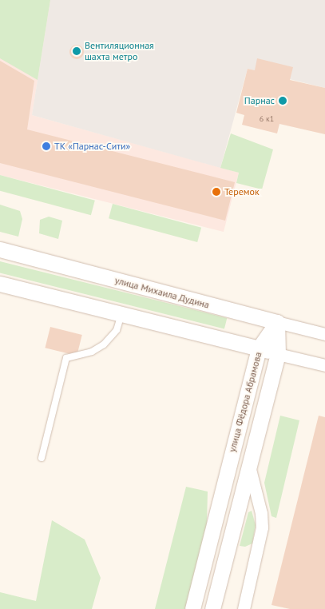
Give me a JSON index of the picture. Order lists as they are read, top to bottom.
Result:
{
  "streets": {
    "street": ["улица Михаила Дудина", "улица Фёдора Абрамова"]
  },
  "crossings": [
    ["улица Михаила Дудина", "улица Фёдора Абрамова"]
  ],
  "places": [
    "Вентиляционная шахта метро",
    "Парнас",
    "ТК «Парнас-Сити»",
    "Теремок"
  ],
  "house_numbers": ["6 к1"]
}
